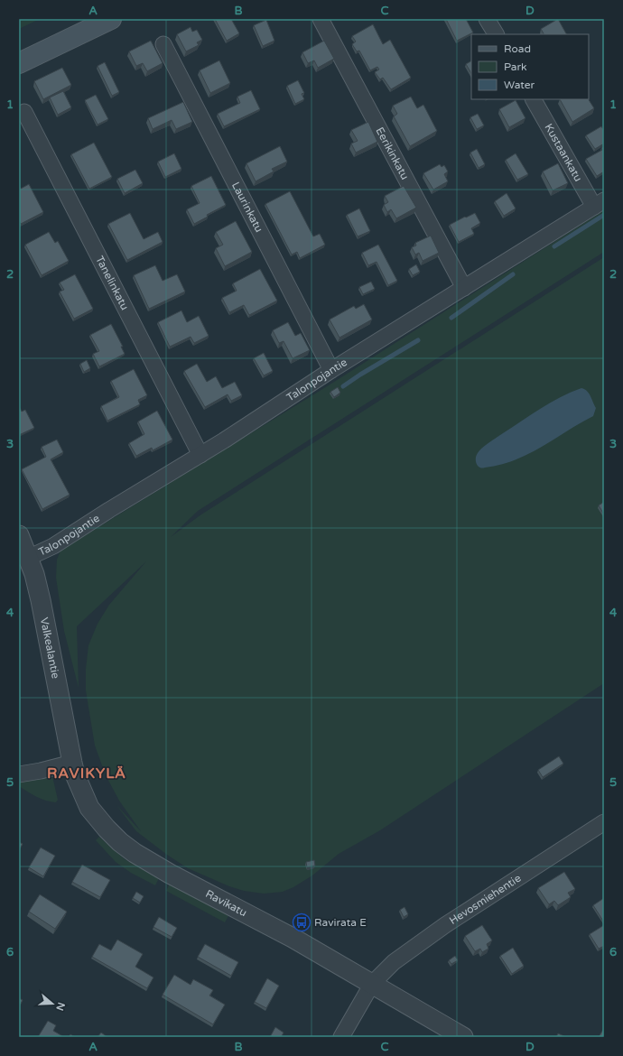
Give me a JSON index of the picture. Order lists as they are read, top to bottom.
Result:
{
  "streets": {
    "street": [
      "Kustaankatu",
      "Eerikinkatu",
      "Laurinkatu",
      "Tanelinkatu",
      "Talonpojantie",
      "Valkealantie",
      "Hevosmiehentie",
      "Ravikatu"
    ]
  },
  "crossings": [
    ["Kustaankatu", "Talonpojantie"],
    ["Eerikinkatu", "Talonpojantie"],
    ["Laurinkatu", "Talonpojantie"],
    ["Tanelinkatu", "Talonpojantie"],
    ["Talonpojantie", "Valkealantie"],
    ["Valkealantie", "Ravikatu"],
    ["Hevosmiehentie", "Ravikatu"]
  ],
  "districts": ["RAVIKYLÄ"],
  "places": {
    "bus stop": ["Ravirata E"]
  },
  "legend": ["Road", "Park", "Water"],
  "north": "right",
  "grid": {
    "columns": [
      "A",
      "B",
      "C",
      "D"
    ],
    "rows": [
      "1",
      "2",
      "3",
      "4",
      "5",
      "6"
    ]
  }
}
